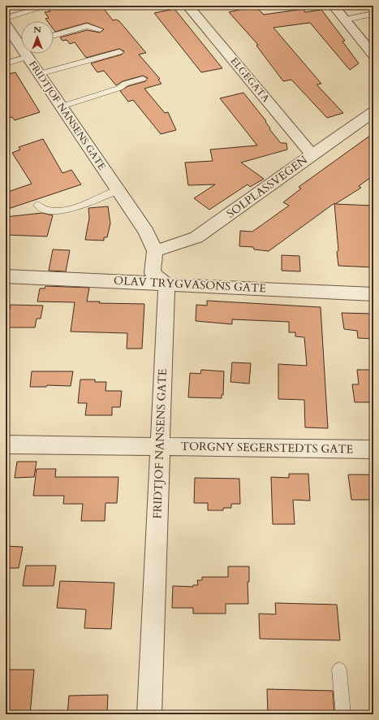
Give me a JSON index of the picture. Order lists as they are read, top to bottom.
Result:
{
  "streets": {
    "street": [
      "ELGEGATA",
      "FRIDTJOF NANSENS GATE",
      "SOLPLASSVEGEN",
      "OLAV TRYGVASONS GATE",
      "TORGNY SEGERSTEDTS GATE"
    ]
  },
  "crossings": [
    ["ELGEGATA", "SOLPLASSVEGEN"],
    ["FRIDTJOF NANSENS GATE", "SOLPLASSVEGEN"],
    ["FRIDTJOF NANSENS GATE", "OLAV TRYGVASONS GATE"],
    ["FRIDTJOF NANSENS GATE", "TORGNY SEGERSTEDTS GATE"]
  ],
  "north": "top"
}
